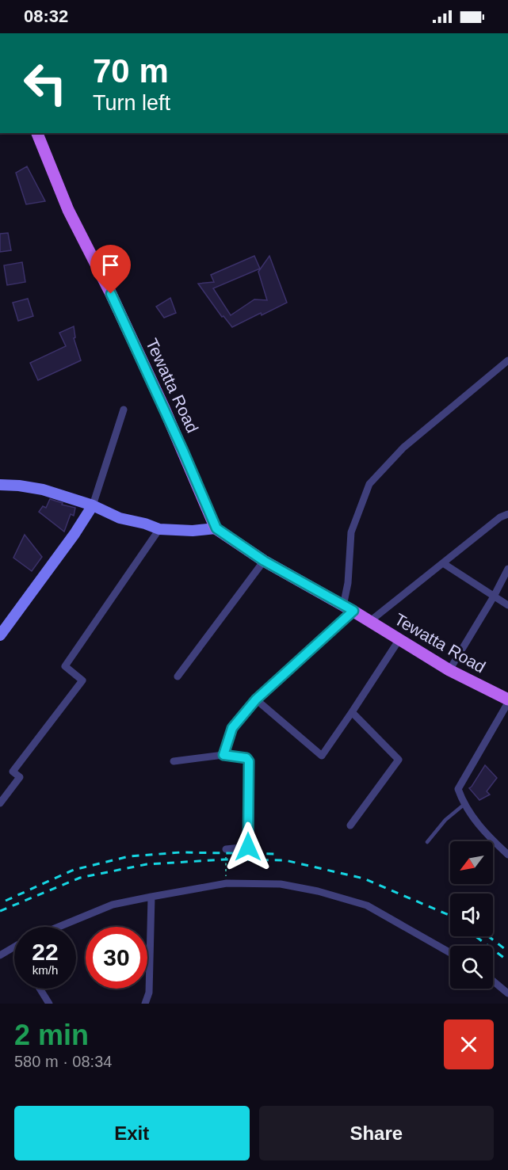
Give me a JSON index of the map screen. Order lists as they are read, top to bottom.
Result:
{
  "streets": {
    "main road": ["Tewatta Road"]
  },
  "north": "bottom left",
  "page": {
    "status": "08:32",
    "turn": ["70 m", "Turn left"],
    "speed": "22 km/h",
    "limit": "30",
    "heading": ["2 min", "580 m · 08:34"],
    "buttons": ["Exit", "Share"]
  }
}
